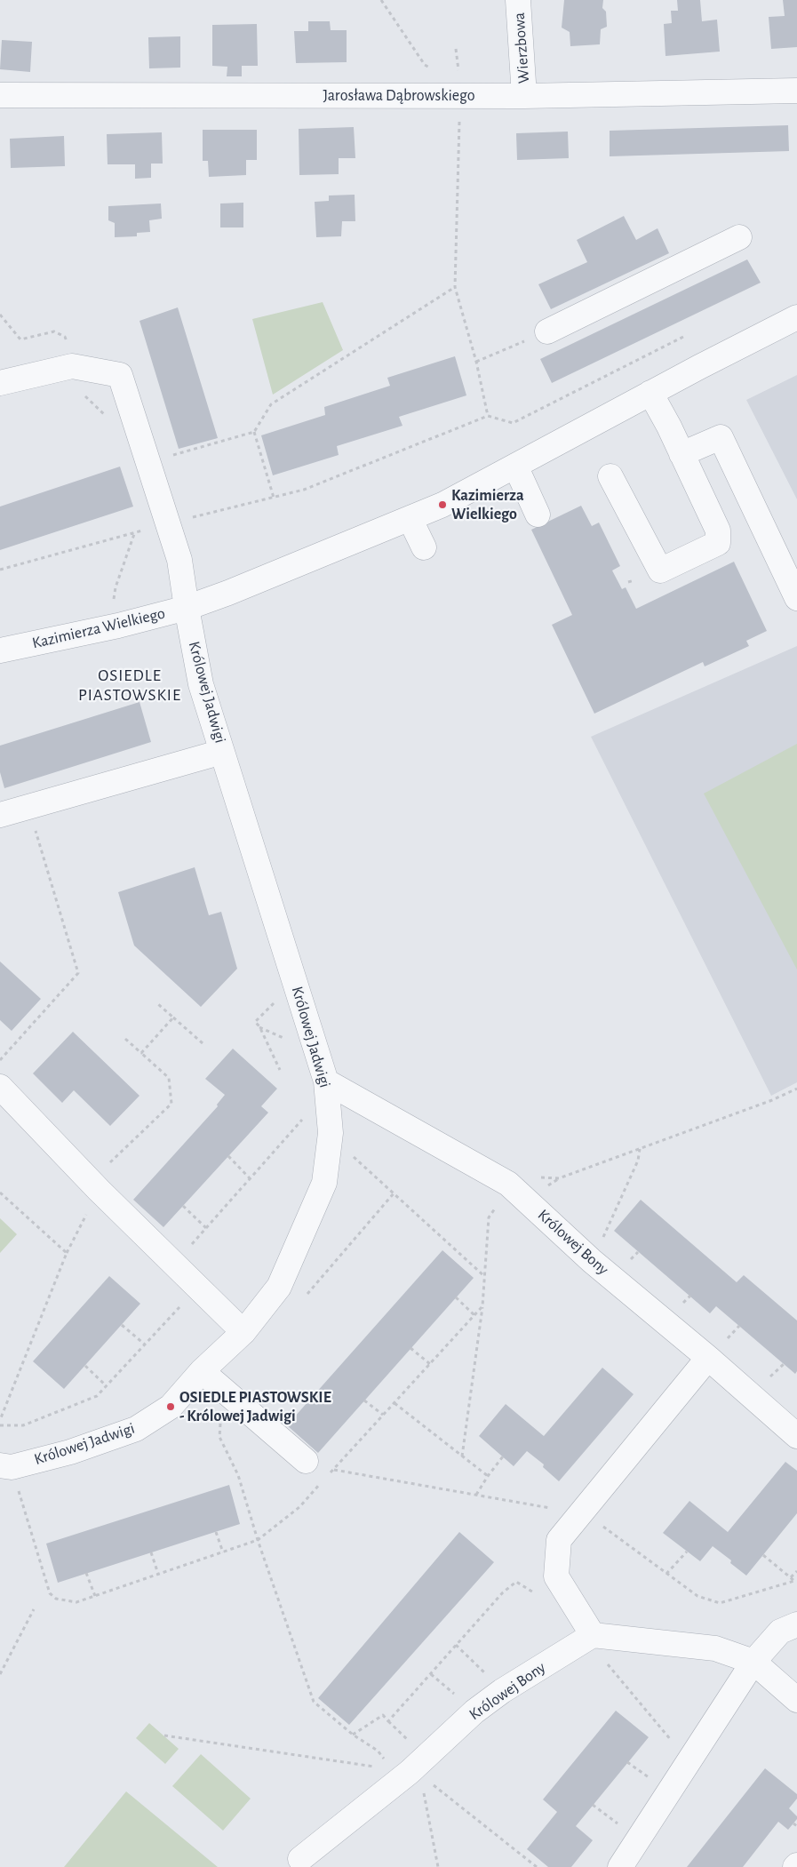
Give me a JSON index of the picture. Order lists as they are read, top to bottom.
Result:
{
  "streets": {
    "street": [
      "Wierzbowa",
      "Jarosława Dąbrowskiego",
      "Kazimierza Wielkiego",
      "Królowej Jadwigi",
      "Królowej Bony"
    ]
  },
  "crossings": [
    ["Wierzbowa", "Jarosława Dąbrowskiego"],
    ["Kazimierza Wielkiego", "Królowej Jadwigi"],
    ["Królowej Jadwigi", "Królowej Bony"]
  ],
  "districts": ["OSIEDLE PIASTOWSKIE"],
  "places": ["Kazimierza Wielkiego", "OSIEDLE PIASTOWSKIE - Królowej Jadwigi"]
}
